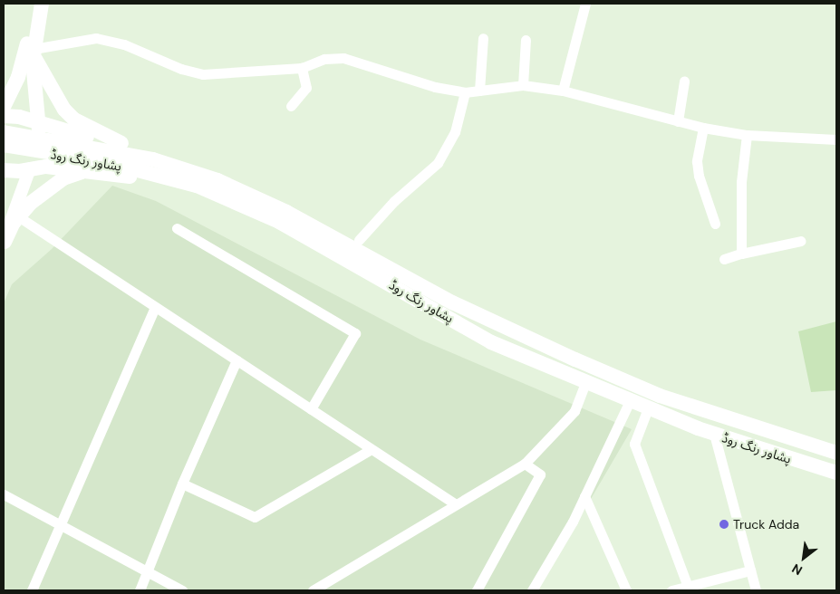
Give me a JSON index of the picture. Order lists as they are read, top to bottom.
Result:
{
  "streets": {
    "highway": ["پشاور رنگ روڈ"]
  },
  "places": ["Truck Adda"],
  "north": "bottom left"
}
